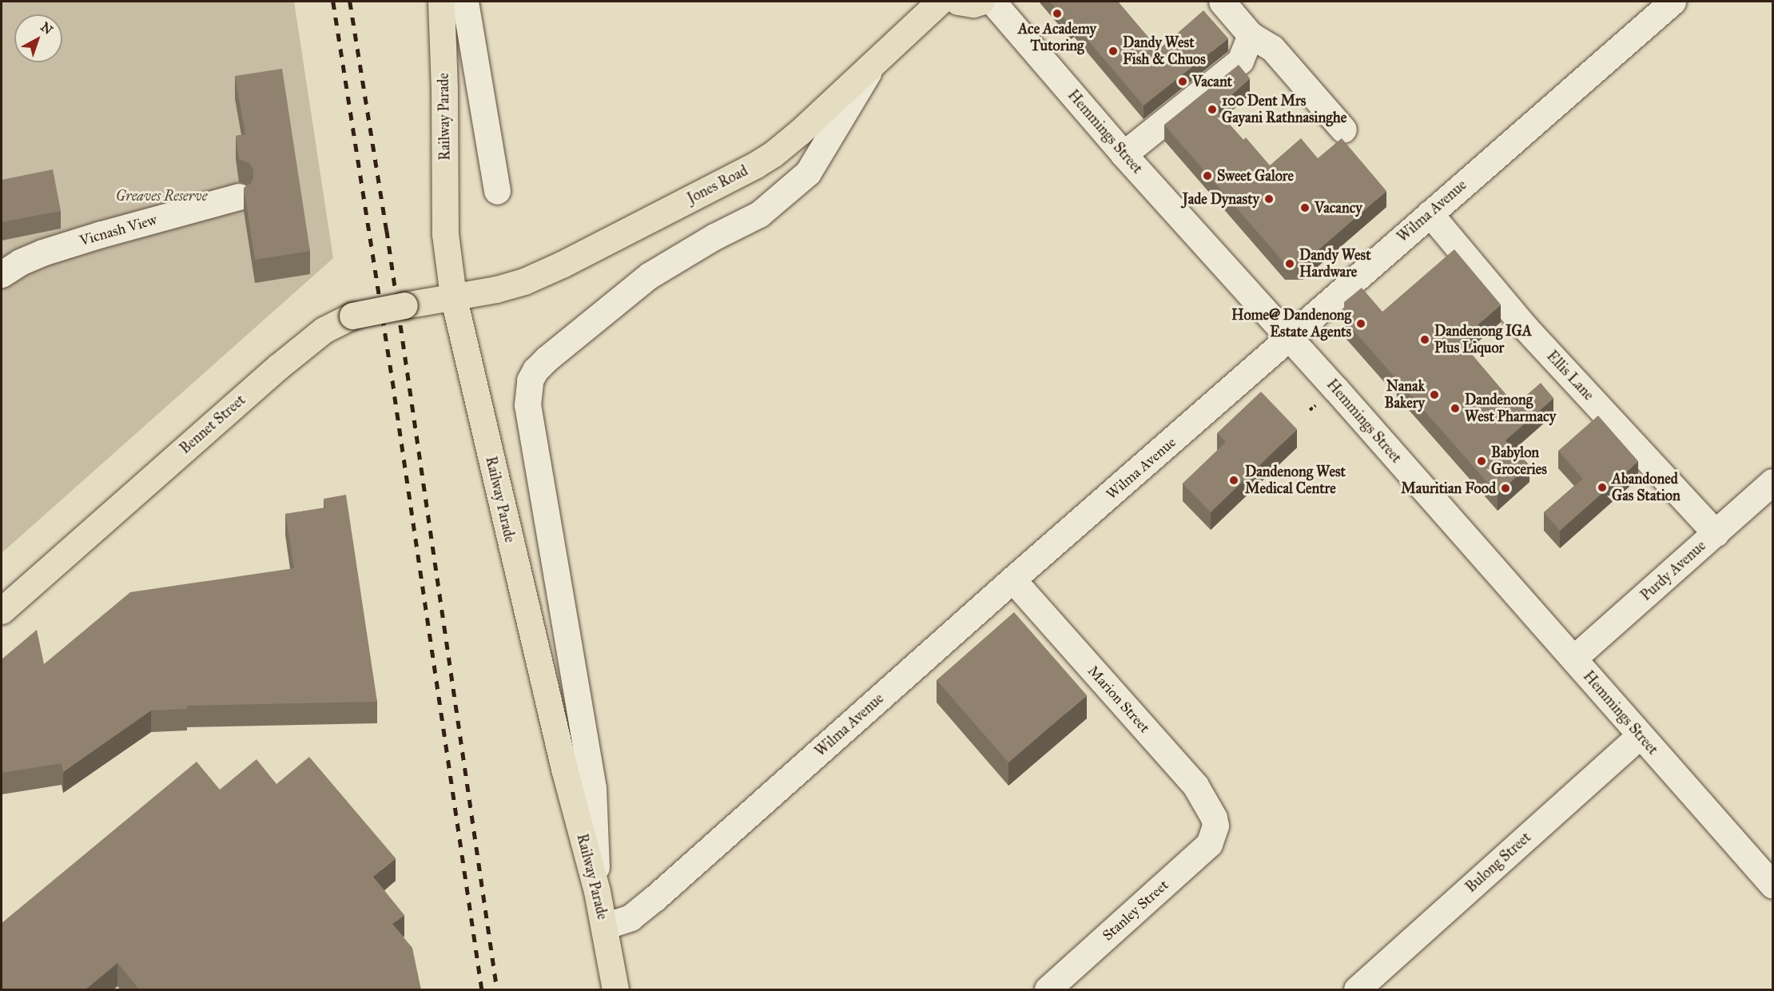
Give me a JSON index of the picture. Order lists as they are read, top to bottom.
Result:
{
  "streets": {
    "main road": ["Railway Parade", "Jones Road", "Bennet Street"],
    "street": [
      "Hemmings Street",
      "Wilma Avenue",
      "Vicnash View",
      "Ellis Lane",
      "Purdy Avenue",
      "Marion Street",
      "Bulong Street",
      "Stanley Street"
    ]
  },
  "crossings": [
    ["Railway Parade", "Jones Road"],
    ["Railway Parade", "Wilma Avenue"],
    ["Railway Parade", "Bennet Street"],
    ["Hemmings Street", "Wilma Avenue"],
    ["Hemmings Street", "Purdy Avenue"],
    ["Hemmings Street", "Bulong Street"],
    ["Jones Road", "Bennet Street"],
    ["Wilma Avenue", "Ellis Lane"],
    ["Wilma Avenue", "Marion Street"],
    ["Ellis Lane", "Purdy Avenue"],
    ["Marion Street", "Stanley Street"]
  ],
  "parks": ["Greaves Reserve"],
  "places": [
    "Ace Academy Tutoring",
    "Dandy West Fish & Chuos",
    "Vacant",
    "100 Dent Mrs Gayani Rathnasinghe",
    "Sweet Galore",
    "Jade Dynasty",
    "Vacancy",
    "Dandy West Hardware",
    "Home@ Dandenong Estate Agents",
    "Dandenong IGA Plus Liquor",
    "Nanak Bakery",
    "Dandenong West Pharmacy",
    "Babylon Groceries",
    "Dandenong West Medical Centre",
    "Abandoned Gas Station",
    "Mauritian Food"
  ],
  "north": "top right"
}
